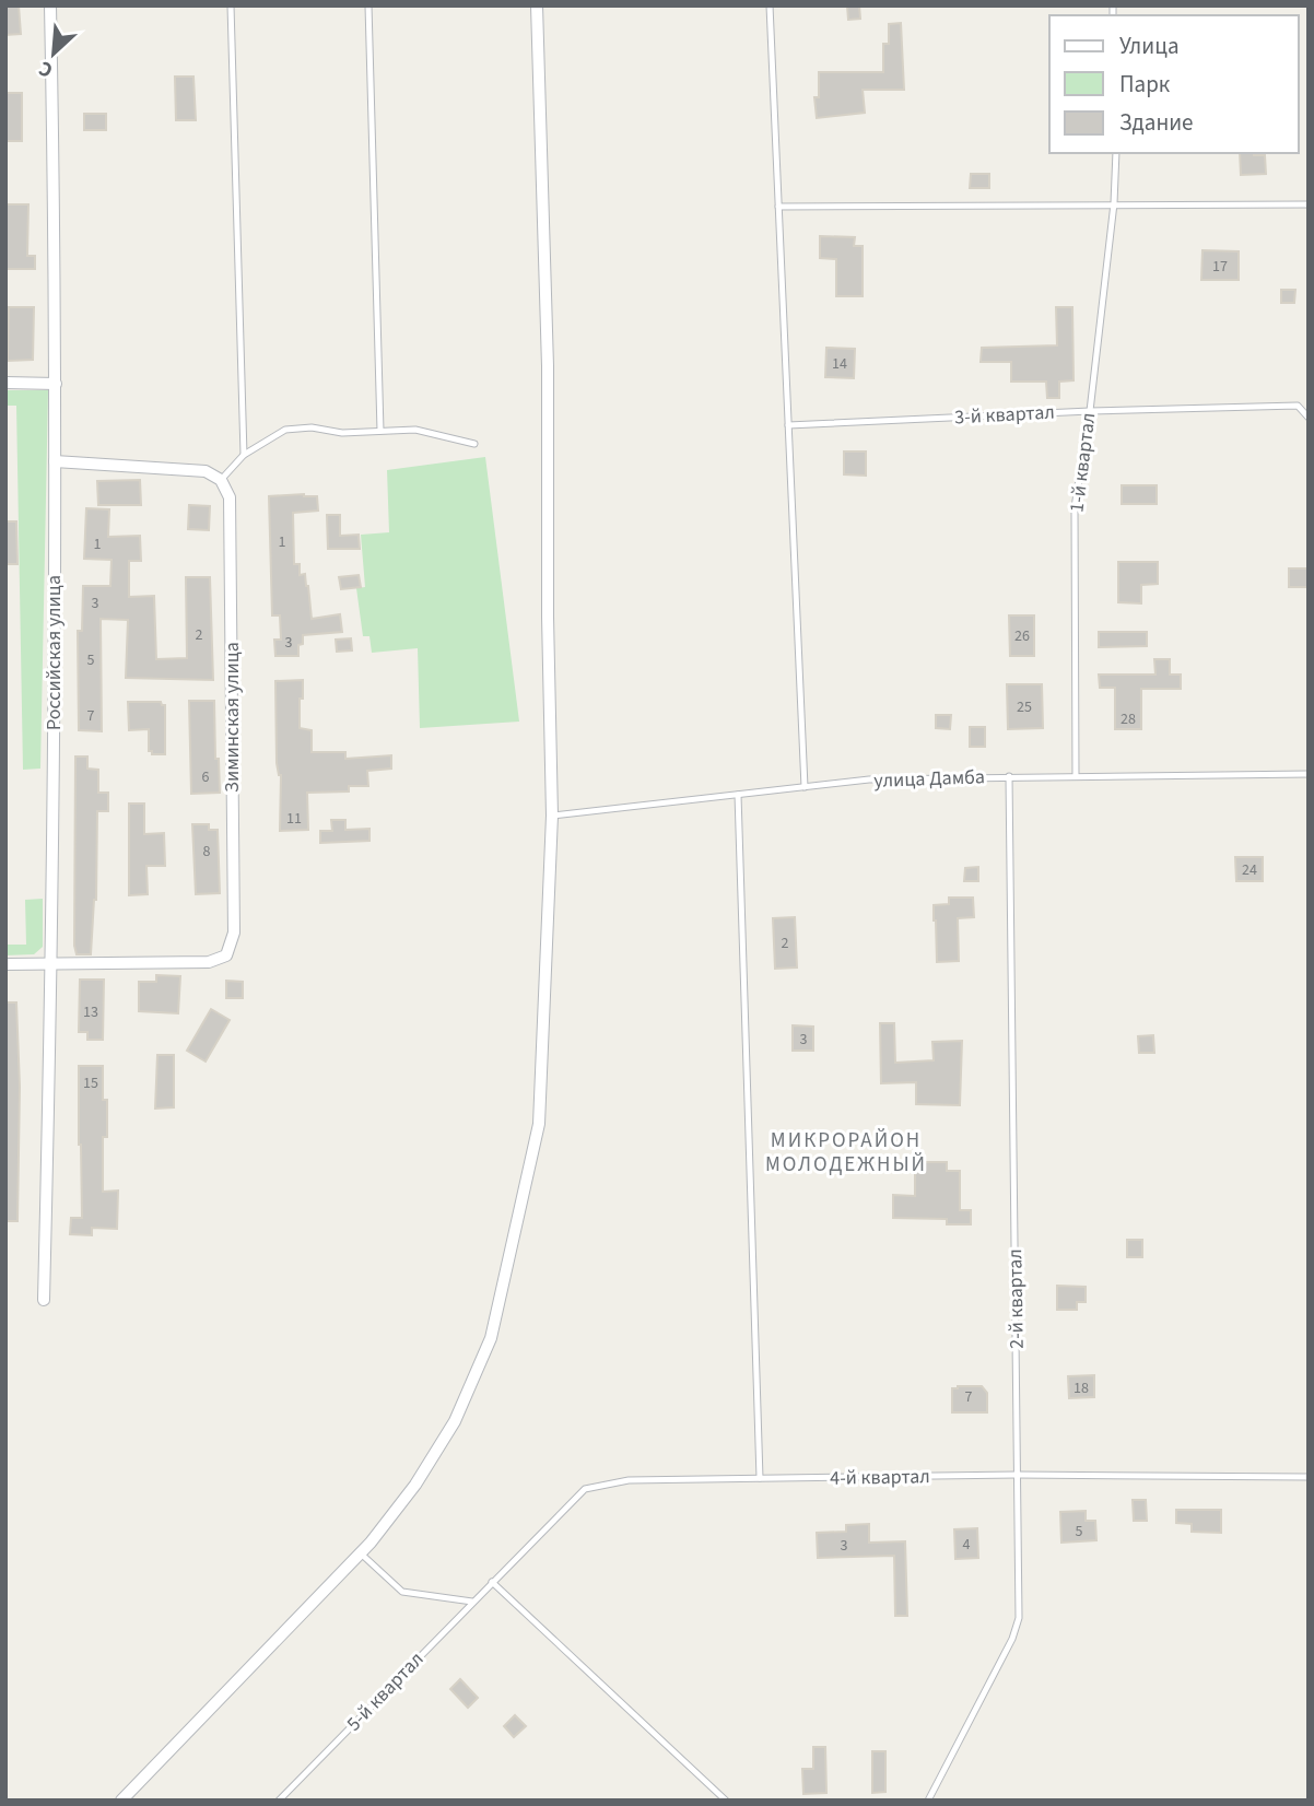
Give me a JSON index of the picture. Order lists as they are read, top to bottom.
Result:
{
  "streets": {
    "street": ["Российская улица", "Зиминская улица"],
    "lane": [
      "3-й квартал",
      "1-й квартал",
      "улица Дамба",
      "2-й квартал",
      "4-й квартал",
      "5-й квартал"
    ]
  },
  "crossings": [
    ["3-й квартал", "1-й квартал"],
    ["1-й квартал", "улица Дамба"],
    ["Российская улица", "Зиминская улица"],
    ["улица Дамба", "2-й квартал"],
    ["2-й квартал", "4-й квартал"],
    ["4-й квартал", "5-й квартал"]
  ],
  "districts": ["МИКРОРАЙОН МОЛОДЕЖНЫЙ"],
  "house_numbers": [
    "17",
    "14",
    "1",
    "1",
    "3",
    "2",
    "26",
    "3",
    "5",
    "25",
    "7",
    "28",
    "6",
    "11",
    "8",
    "24",
    "2",
    "13",
    "3",
    "15",
    "18",
    "7",
    "5",
    "4",
    "3"
  ],
  "legend": ["Улица", "Парк", "Здание"],
  "north": "bottom left"
}
